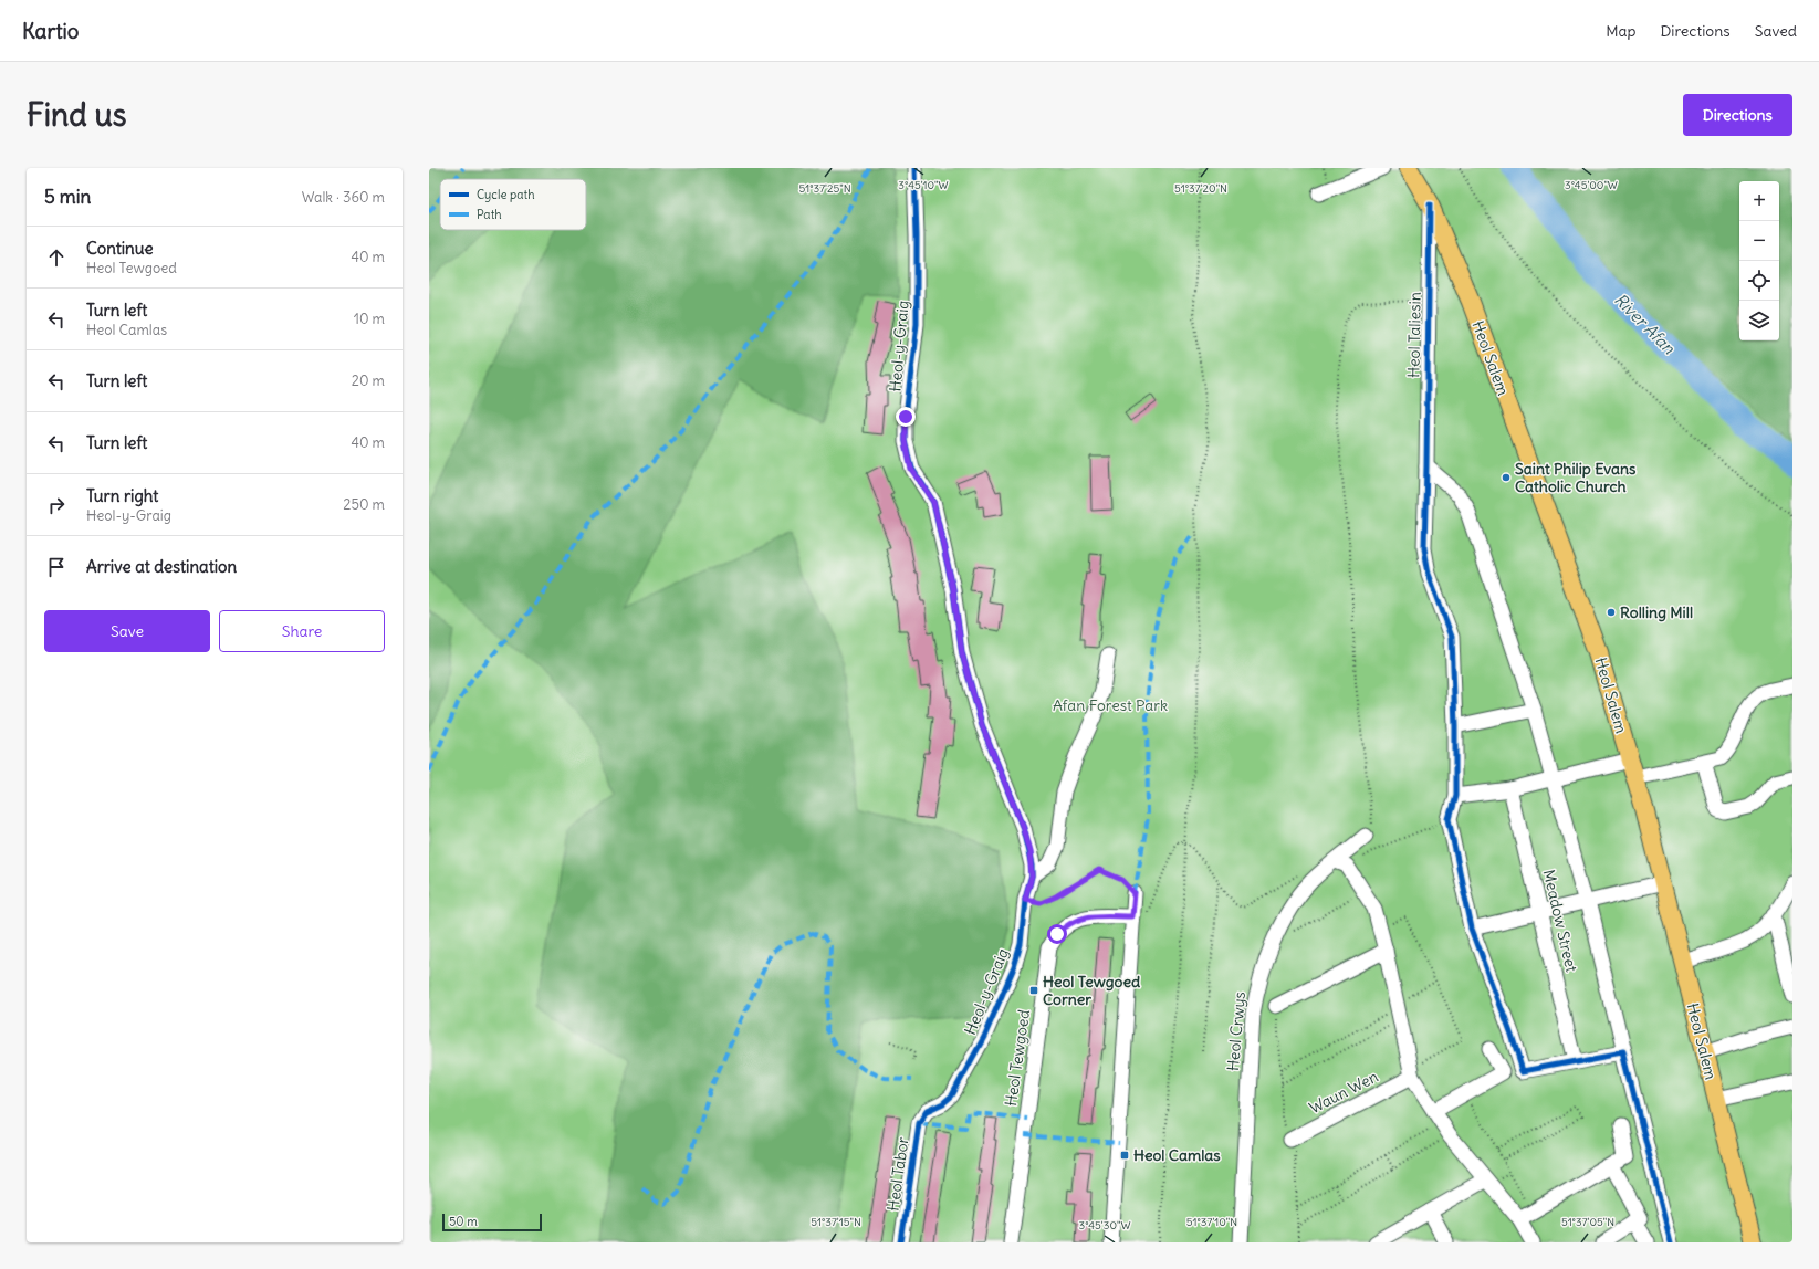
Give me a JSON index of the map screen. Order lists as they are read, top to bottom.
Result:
{
  "streets": {
    "main road": ["Heol Salem"],
    "street": [
      "Heol Taliesin",
      "Heol-y-Graig",
      "Meadow Street",
      "Heol Crwys",
      "Heol Tewgoed",
      "Waun Wen",
      "Heol Tabor"
    ]
  },
  "crossings": [
    ["Heol Taliesin", "Heol Salem"],
    ["Heol-y-Graig", "Heol Tabor"]
  ],
  "water": ["River Afan"],
  "parks": ["Afan Forest Park"],
  "places": {
    "other": ["Saint Philip Evans Catholic Church", "Rolling Mill"],
    "transit": ["Heol Tewgoed Corner", "Heol Camlas"]
  },
  "legend": ["Cycle path", "Path"],
  "scale_bar": "50 m",
  "page": {
    "header": "Kartio",
    "nav": ["Map", "Directions", "Saved"],
    "buttons": [
      "Directions",
      ["Save", "Share"]
    ],
    "title": "Find us",
    "heading": ["5 min", "Walk · 360 m"],
    "map_buttons": ["+", "−"],
    "list": [
      ["Continue", "Heol Tewgoed", "40 m"],
      ["Turn left", "Heol Camlas", "10 m"],
      ["Turn left", "20 m"],
      ["Turn left", "40 m"],
      ["Turn right", "Heol-y-Graig", "250 m"],
      "Arrive at destination"
    ],
    "scale": "50 m"
  },
  "coordinates": [
    "3°45'00\"W",
    "3°45'10\"W",
    "51°37'25\"N",
    "51°37'20\"N",
    "51°37'15\"N",
    "51°37'10\"N",
    "51°37'05\"N",
    "3°45'30\"W"
  ]
}
